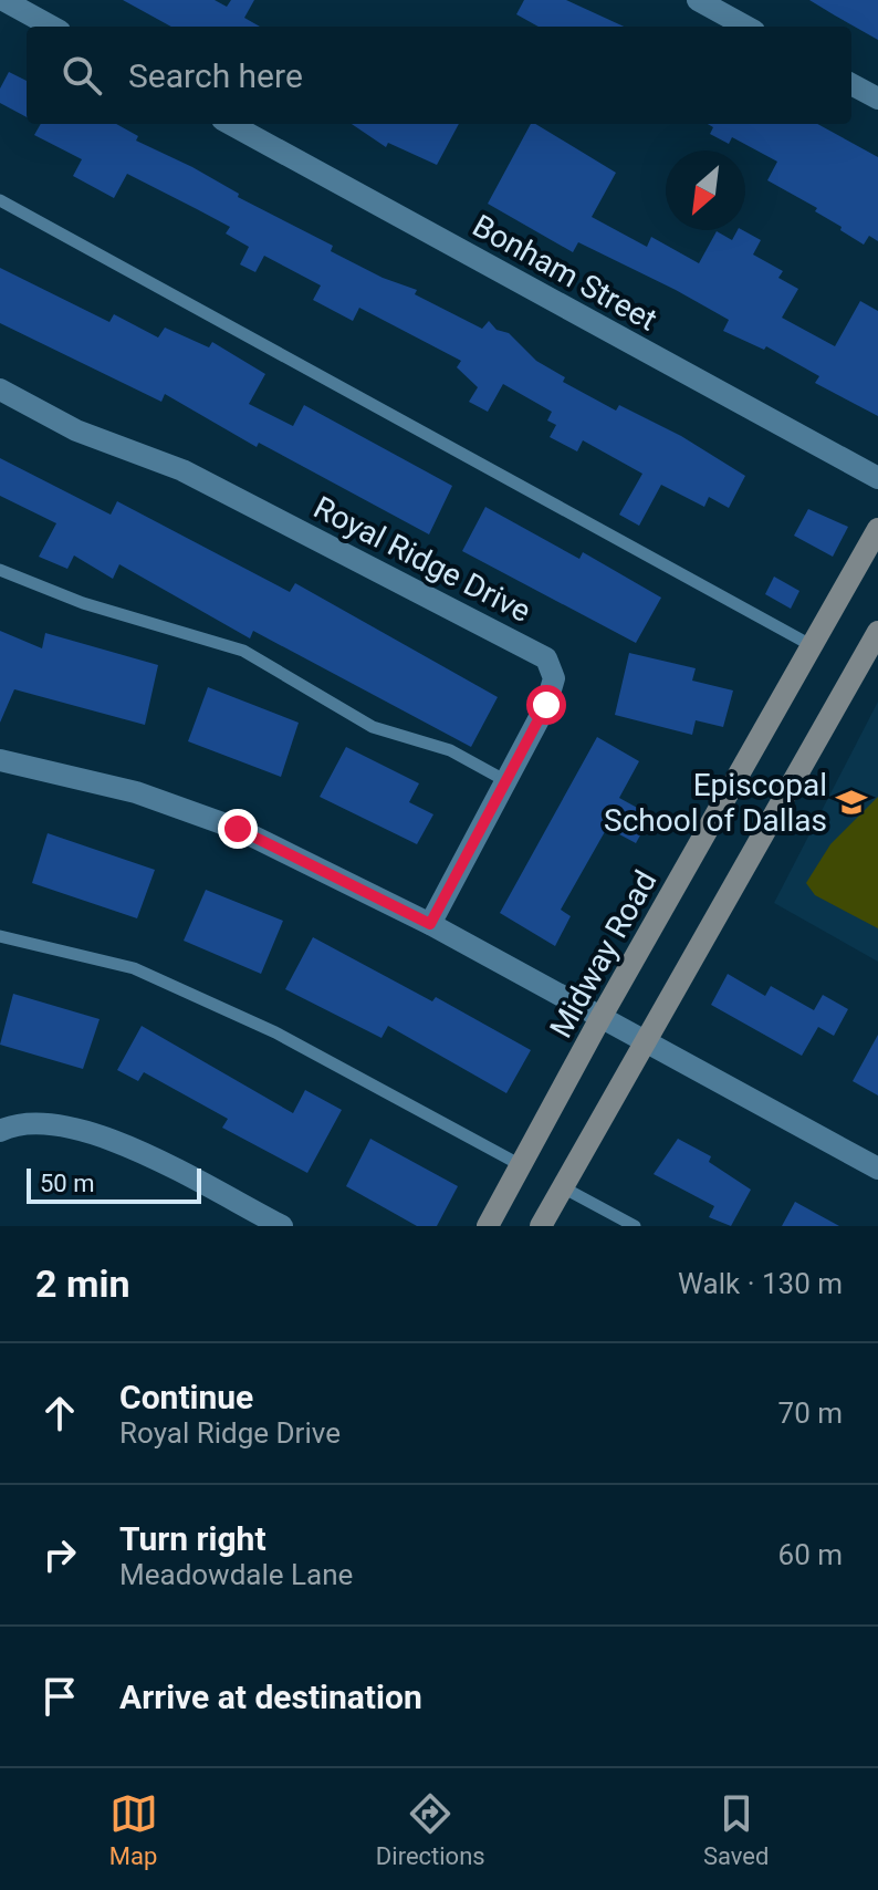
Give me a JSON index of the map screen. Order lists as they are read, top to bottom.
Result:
{
  "streets": {
    "main road": ["Midway Road"],
    "street": ["Bonham Street", "Royal Ridge Drive"]
  },
  "places": {
    "school or university": ["Episcopal School of Dallas"]
  },
  "scale_bar": "50 m",
  "north": "bottom left",
  "page": {
    "search": "Search here",
    "scale": "50 m",
    "heading": ["2 min", "Walk · 130 m"],
    "list": [
      ["Continue", "Royal Ridge Drive", "70 m"],
      ["Turn right", "Meadowdale Lane", "60 m"],
      "Arrive at destination"
    ],
    "nav": ["Map", "Directions", "Saved"]
  }
}
